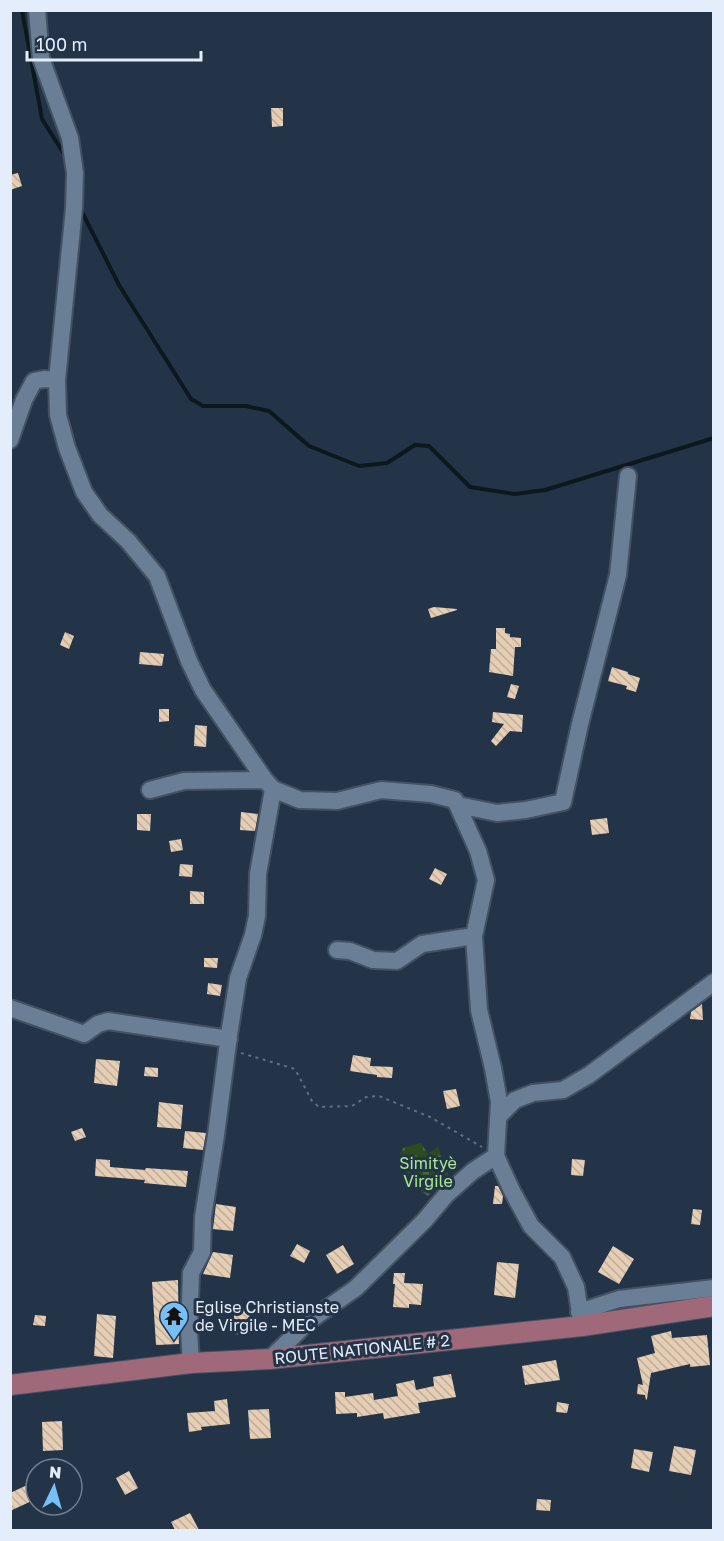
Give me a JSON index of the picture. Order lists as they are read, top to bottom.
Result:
{
  "streets": {
    "main road": ["ROUTE NATIONALE # 2"]
  },
  "parks": ["Simityè Virgile"],
  "places": {
    "temple": ["Eglise Christianste de Virgile - MEC"]
  },
  "scale_bar": "100 m",
  "north": "top"
}
